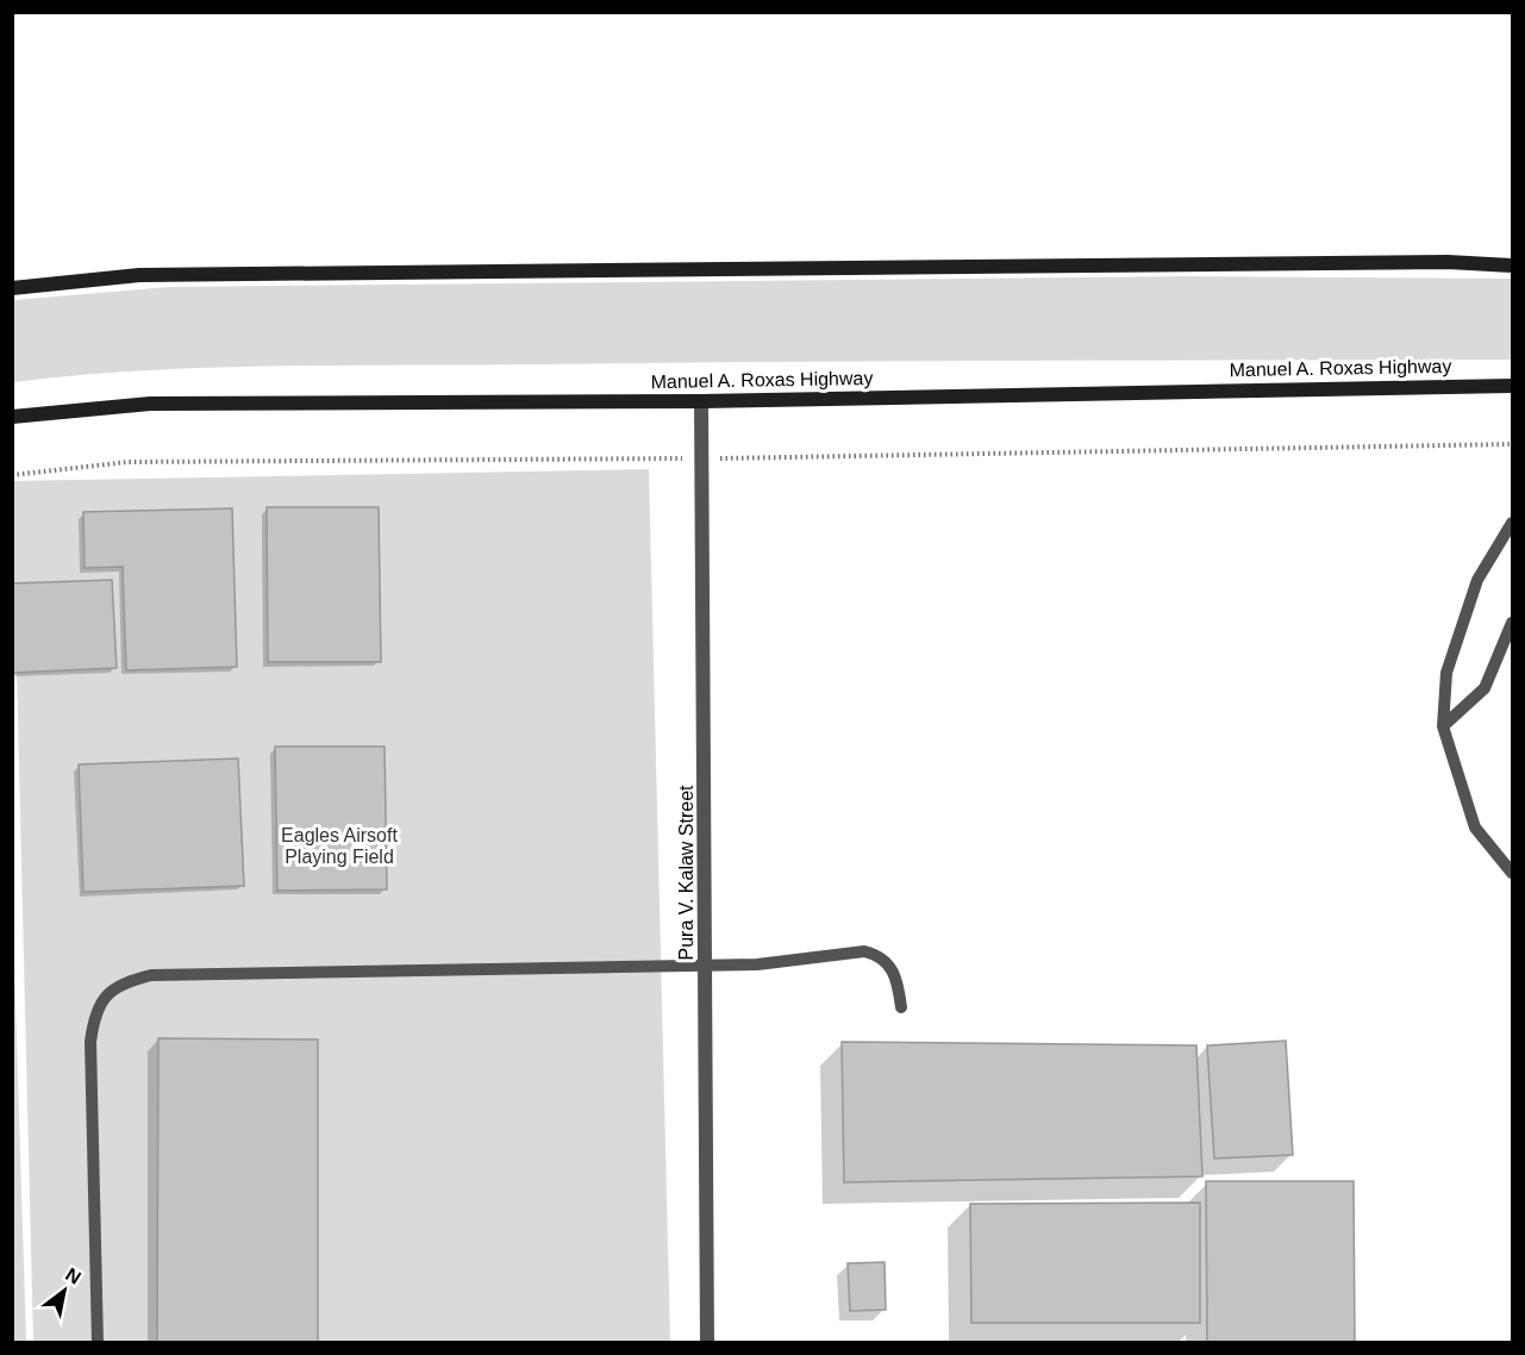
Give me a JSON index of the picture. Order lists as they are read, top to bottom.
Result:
{
  "streets": {
    "main road": ["Manuel A. Roxas Highway"],
    "street": ["Pura V. Kalaw Street"]
  },
  "crossings": [
    ["Manuel A. Roxas Highway", "Pura V. Kalaw Street"]
  ],
  "parks": ["Eagles Airsoft Playing Field"],
  "north": "top right"
}
